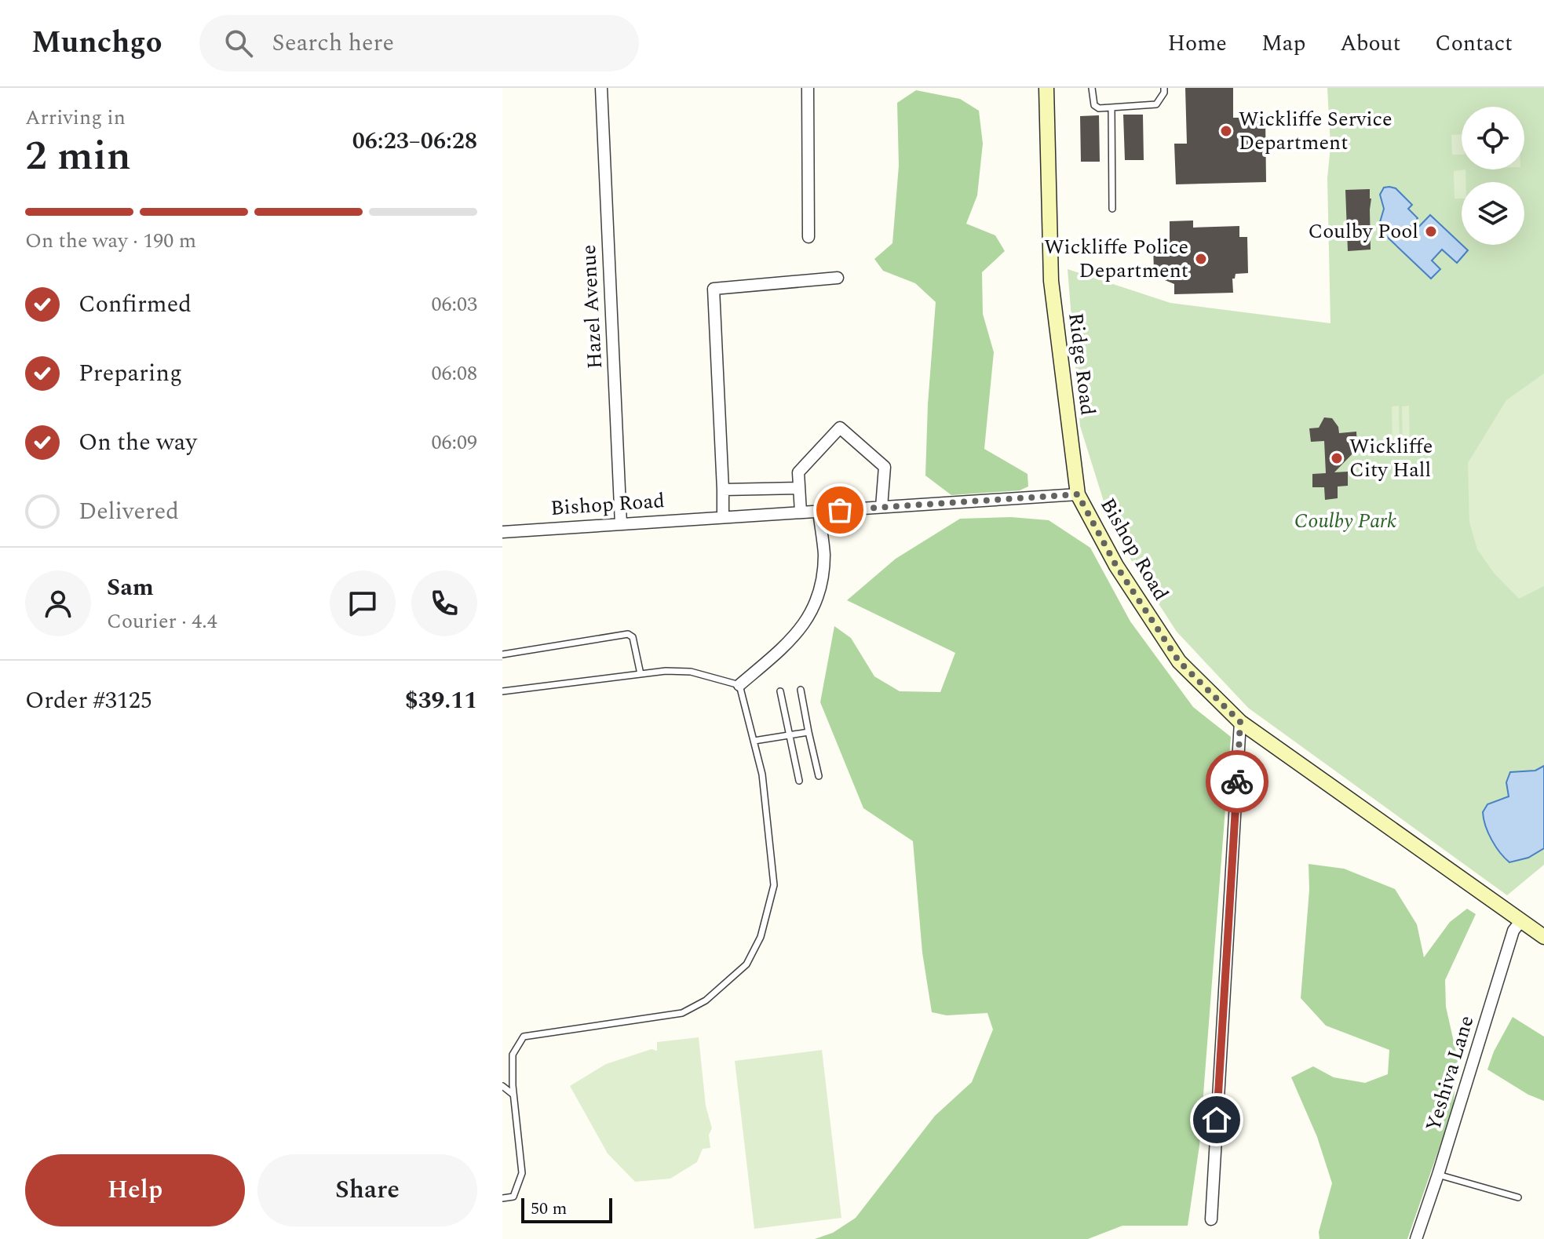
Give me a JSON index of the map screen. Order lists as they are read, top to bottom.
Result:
{
  "streets": {
    "main road": ["Ridge Road", "Bishop Road"],
    "street": ["Hazel Avenue", "Yeshiva Lane"]
  },
  "crossings": [
    ["Hazel Avenue", "Bishop Road"],
    ["Ridge Road", "Bishop Road"],
    ["Bishop Road", "Yeshiva Lane"]
  ],
  "parks": ["Coulby Park"],
  "places": [
    "Wickliffe Service Department",
    "Coulby Pool",
    "Wickliffe Police Department",
    "Wickliffe City Hall"
  ],
  "scale_bar": "50 m",
  "page": {
    "header": "Munchgo",
    "search": "Search here",
    "nav": [
      "Home",
      "Map",
      "About",
      "Contact"
    ],
    "heading": ["2 min", "Arriving in", "06:23–06:28"],
    "panel": [
      "Sam",
      "Courier · 4.4",
      "Order #3125",
      "$39.11"
    ],
    "bar": "On the way · 190 m",
    "list": [
      ["Confirmed", "06:03"],
      ["Preparing", "06:08"],
      ["On the way", "06:09"],
      "Delivered"
    ],
    "buttons": ["Help", "Share"],
    "scale": "50 m"
  }
}
